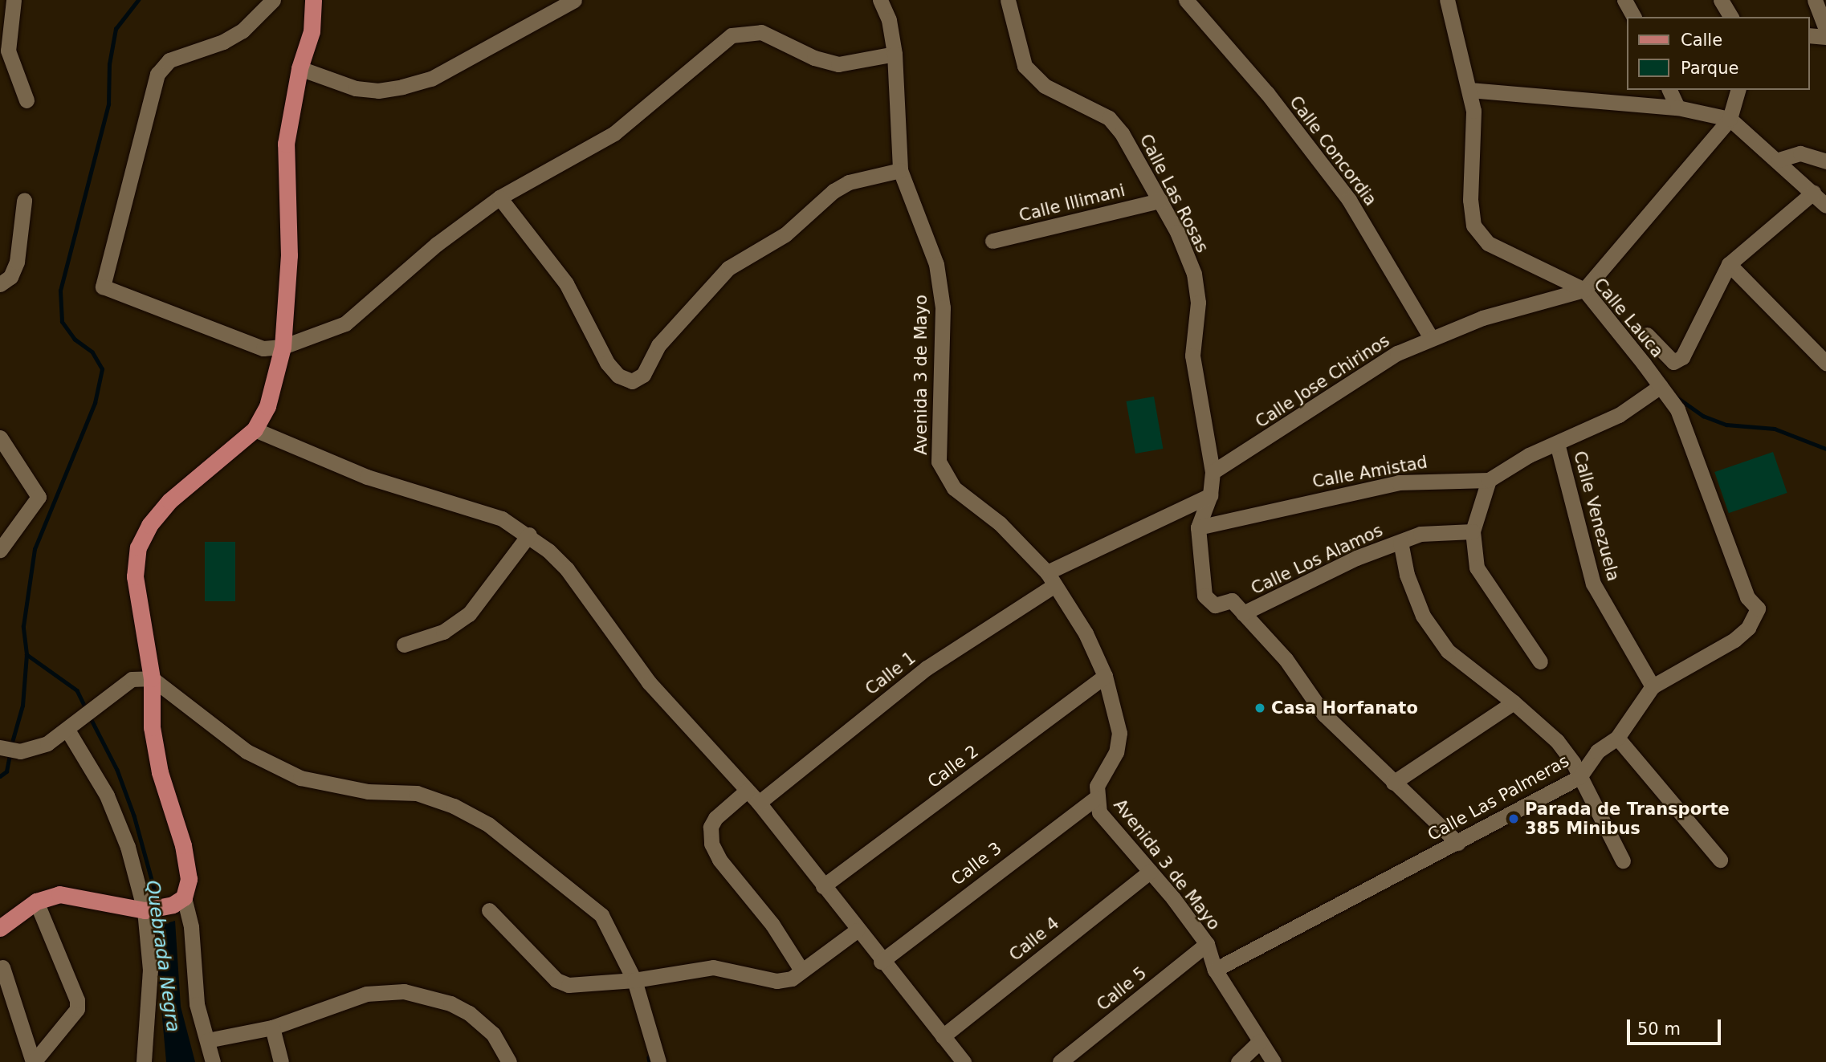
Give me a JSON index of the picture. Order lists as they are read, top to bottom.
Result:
{
  "streets": {
    "street": [
      "Calle Concordia",
      "Calle Las Rosas",
      "Calle Illimani",
      "Calle Lauca",
      "Avenida 3 de Mayo",
      "Calle Jose Chirinos",
      "Calle Amistad",
      "Calle Venezuela",
      "Calle Los Alamos",
      "Calle 1",
      "Calle 2",
      "Calle Las Palmeras",
      "Calle 3",
      "Calle 4",
      "Calle 5"
    ]
  },
  "crossings": [
    ["Calle Concordia", "Calle Jose Chirinos"],
    ["Calle Las Rosas", "Calle Illimani"],
    ["Calle Las Rosas", "Calle Jose Chirinos"],
    ["Calle Las Rosas", "Calle Amistad"],
    ["Calle Las Rosas", "Calle Los Alamos"],
    ["Calle Las Rosas", "Calle 1"],
    ["Calle Las Rosas", "Calle Las Palmeras"],
    ["Calle Lauca", "Calle Jose Chirinos"],
    ["Calle Lauca", "Calle Amistad"],
    ["Calle Lauca", "Calle Las Palmeras"],
    ["Avenida 3 de Mayo", "Calle 1"],
    ["Avenida 3 de Mayo", "Calle 2"],
    ["Avenida 3 de Mayo", "Calle Las Palmeras"],
    ["Avenida 3 de Mayo", "Calle 3"],
    ["Avenida 3 de Mayo", "Calle 4"],
    ["Avenida 3 de Mayo", "Calle 5"],
    ["Calle Amistad", "Calle Venezuela"],
    ["Calle Venezuela", "Calle Las Palmeras"]
  ],
  "water": ["Quebrada Negra"],
  "places": ["Casa Horfanato", "Parada de Transporte 385 Minibus"],
  "legend": ["Calle", "Parque"],
  "scale_bar": "50 m"
}
